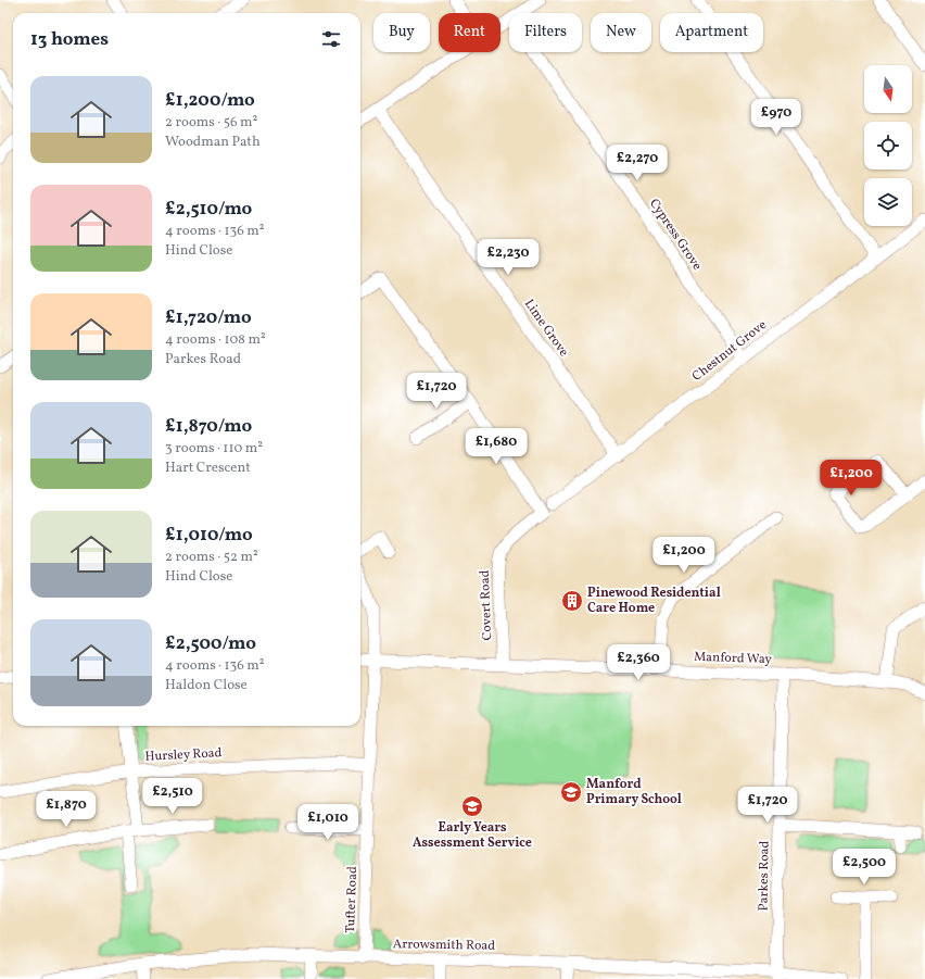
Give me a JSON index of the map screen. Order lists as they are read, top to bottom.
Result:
{
  "streets": {
    "street": [
      "Cypress Grove",
      "Lime Grove",
      "Chestnut Grove",
      "Covert Road",
      "Manford Way",
      "Hursley Road",
      "Parkes Road",
      "Tufter Road",
      "Arrowsmith Road"
    ]
  },
  "crossings": [
    ["Cypress Grove", "Chestnut Grove"],
    ["Lime Grove", "Chestnut Grove"],
    ["Covert Road", "Manford Way"],
    ["Manford Way", "Parkes Road"],
    ["Manford Way", "Tufter Road"],
    ["Hursley Road", "Tufter Road"],
    ["Parkes Road", "Arrowsmith Road"],
    ["Tufter Road", "Arrowsmith Road"]
  ],
  "places": {
    "building": ["Pinewood Residential Care Home"],
    "school or university": ["Manford Primary School", "Early Years Assessment Service"]
  },
  "north": "bottom",
  "page": {
    "chip": [
      "Buy",
      "Rent",
      "Filters",
      "New",
      "Apartment"
    ],
    "heading": "13 homes",
    "list": [
      {
        "name": "£1,200/mo",
        "note": "2 rooms · 56 m² · Woodman Path"
      },
      {
        "name": "£2,510/mo",
        "note": "4 rooms · 136 m² · Hind Close"
      },
      {
        "name": "£1,720/mo",
        "note": "4 rooms · 108 m² · Parkes Road"
      },
      {
        "name": "£1,870/mo",
        "note": "3 rooms · 110 m² · Hart Crescent"
      },
      {
        "name": "£1,010/mo",
        "note": "2 rooms · 52 m² · Hind Close"
      },
      {
        "name": "£2,500/mo",
        "note": "4 rooms · 136 m² · Haldon Close"
      }
    ],
    "price": [
      "£970",
      "£2,270",
      "£2,230",
      "£1,720",
      "£1,680",
      "£1,200",
      "£1,200",
      "£2,360",
      "£2,510",
      "£1,720",
      "£1,870",
      "£1,010",
      "£2,500"
    ]
  }
}
